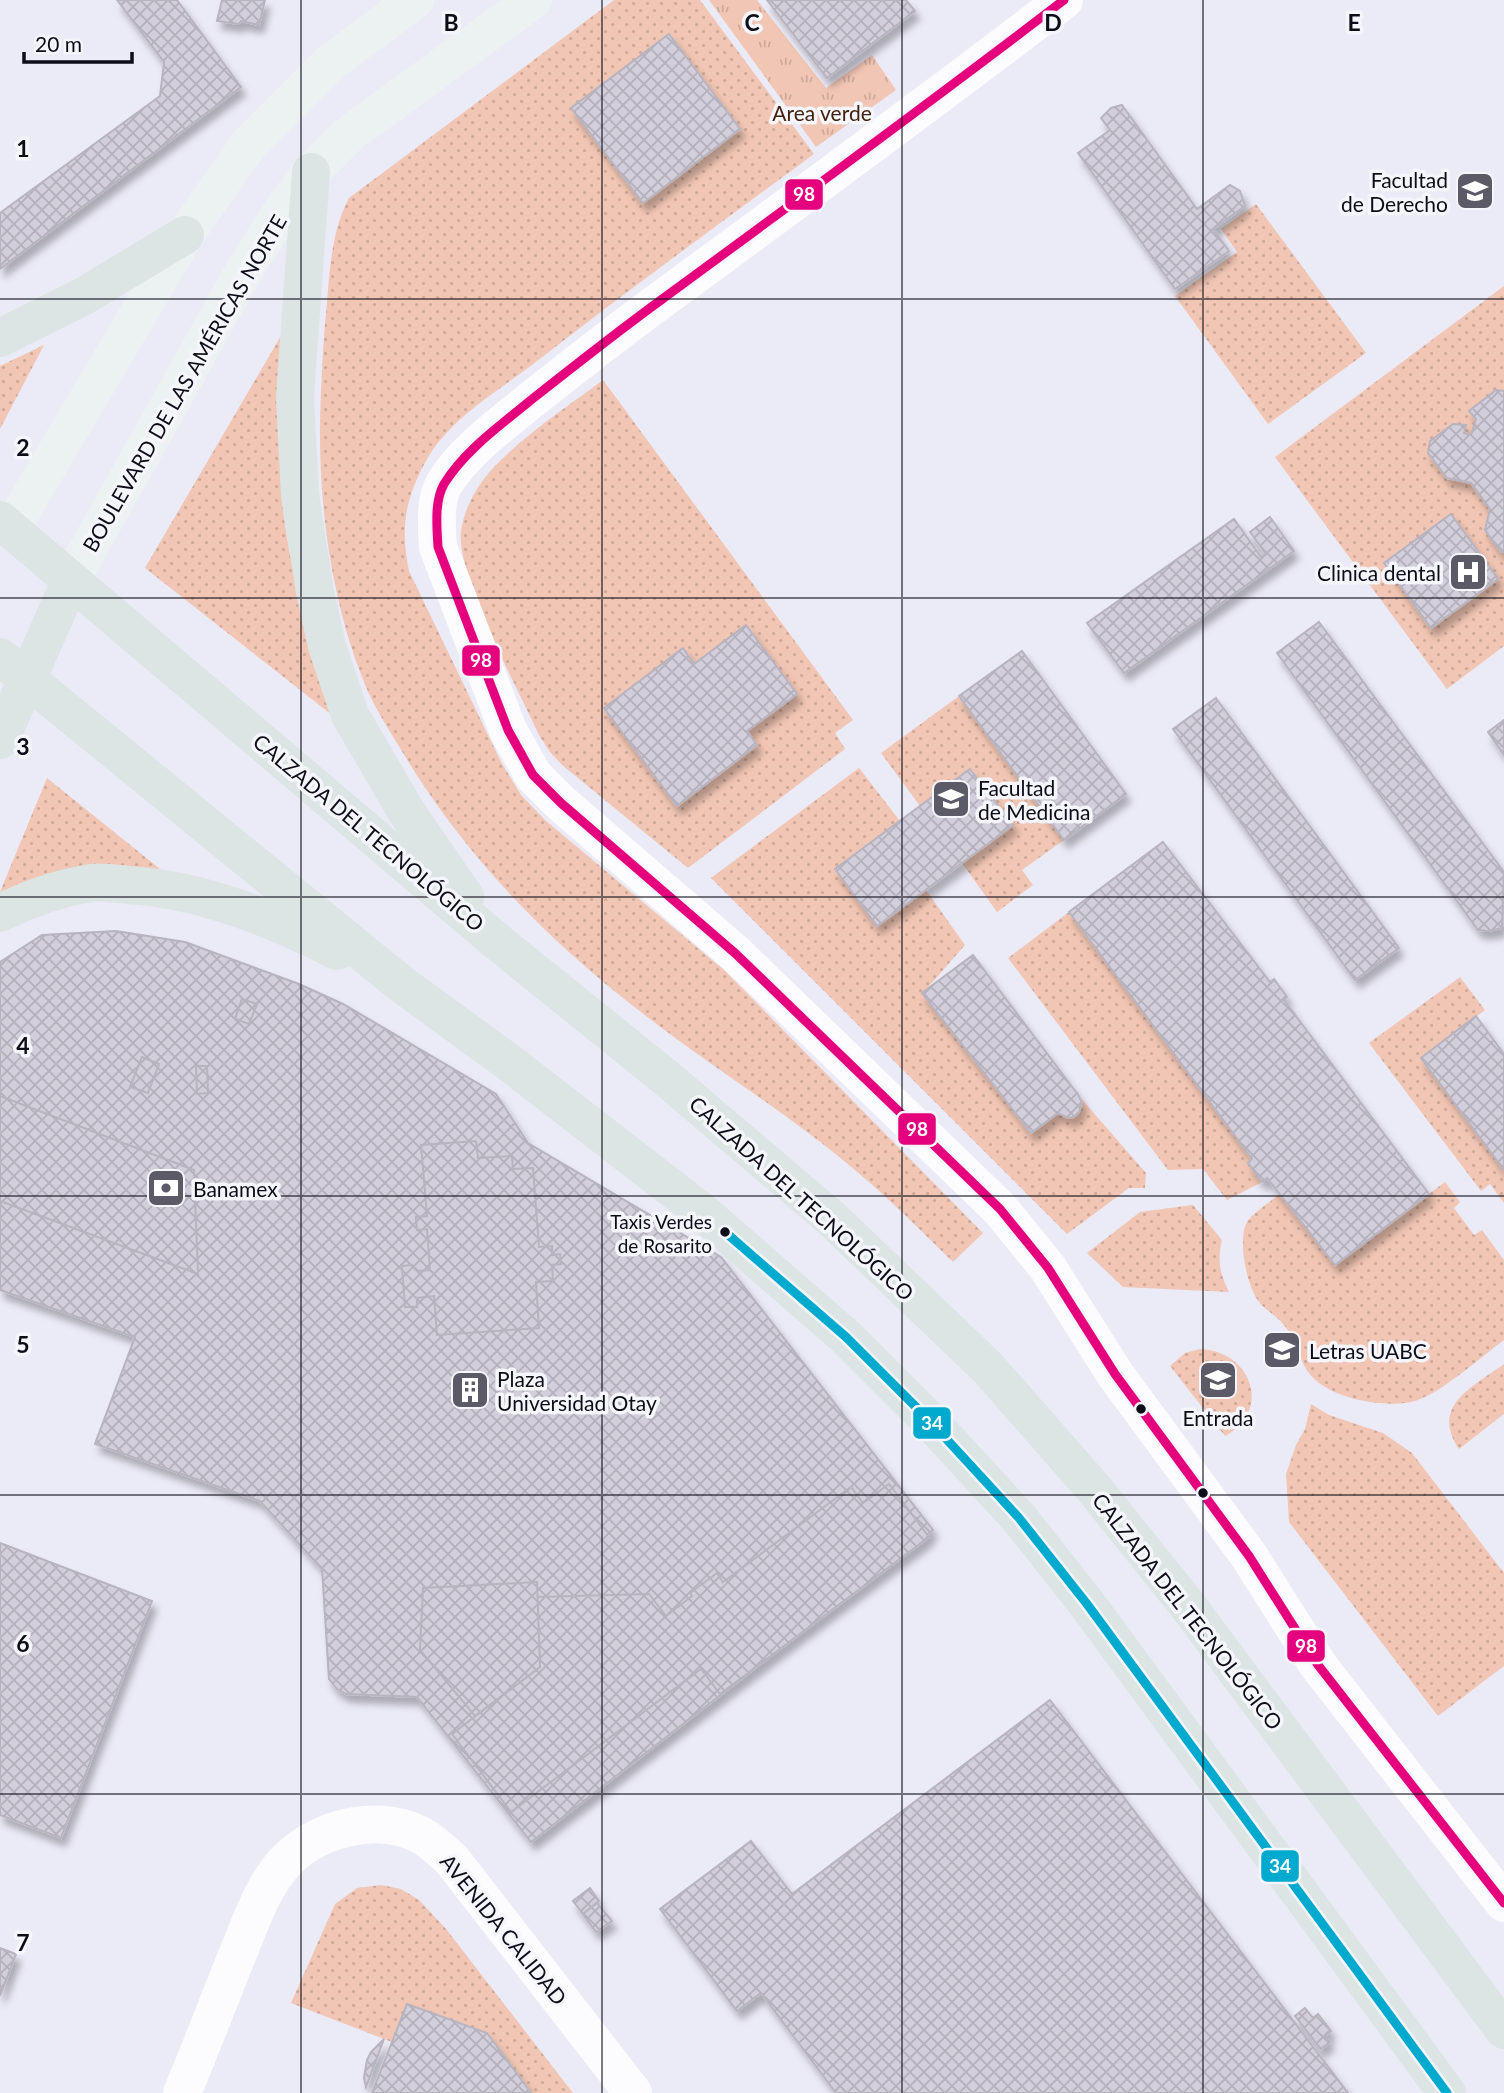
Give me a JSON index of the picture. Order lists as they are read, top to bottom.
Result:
{
  "streets": {
    "main road": ["BOULEVARD DE LAS AMÉRICAS NORTE", "CALZADA DEL TECNOLÓGICO"],
    "street": ["AVENIDA CALIDAD"]
  },
  "crossings": [
    ["BOULEVARD DE LAS AMÉRICAS NORTE", "CALZADA DEL TECNOLÓGICO"]
  ],
  "parks": ["Area verde"],
  "places": {
    "school or university": [
      "Facultad de Derecho",
      "Facultad de Medicina",
      "Letras UABC",
      "Entrada"
    ],
    "hospital": ["Clinica dental"],
    "bank": ["Banamex"],
    "other": ["Taxis Verdes de Rosarito"],
    "building": ["Plaza Universidad Otay"]
  },
  "lines": ["transit line 98", "transit line 34"],
  "scale_bar": "20 m",
  "grid": {
    "columns": [
      "B",
      "C",
      "D",
      "E"
    ],
    "rows": [
      "1",
      "2",
      "3",
      "4",
      "5",
      "6",
      "7"
    ]
  }
}
